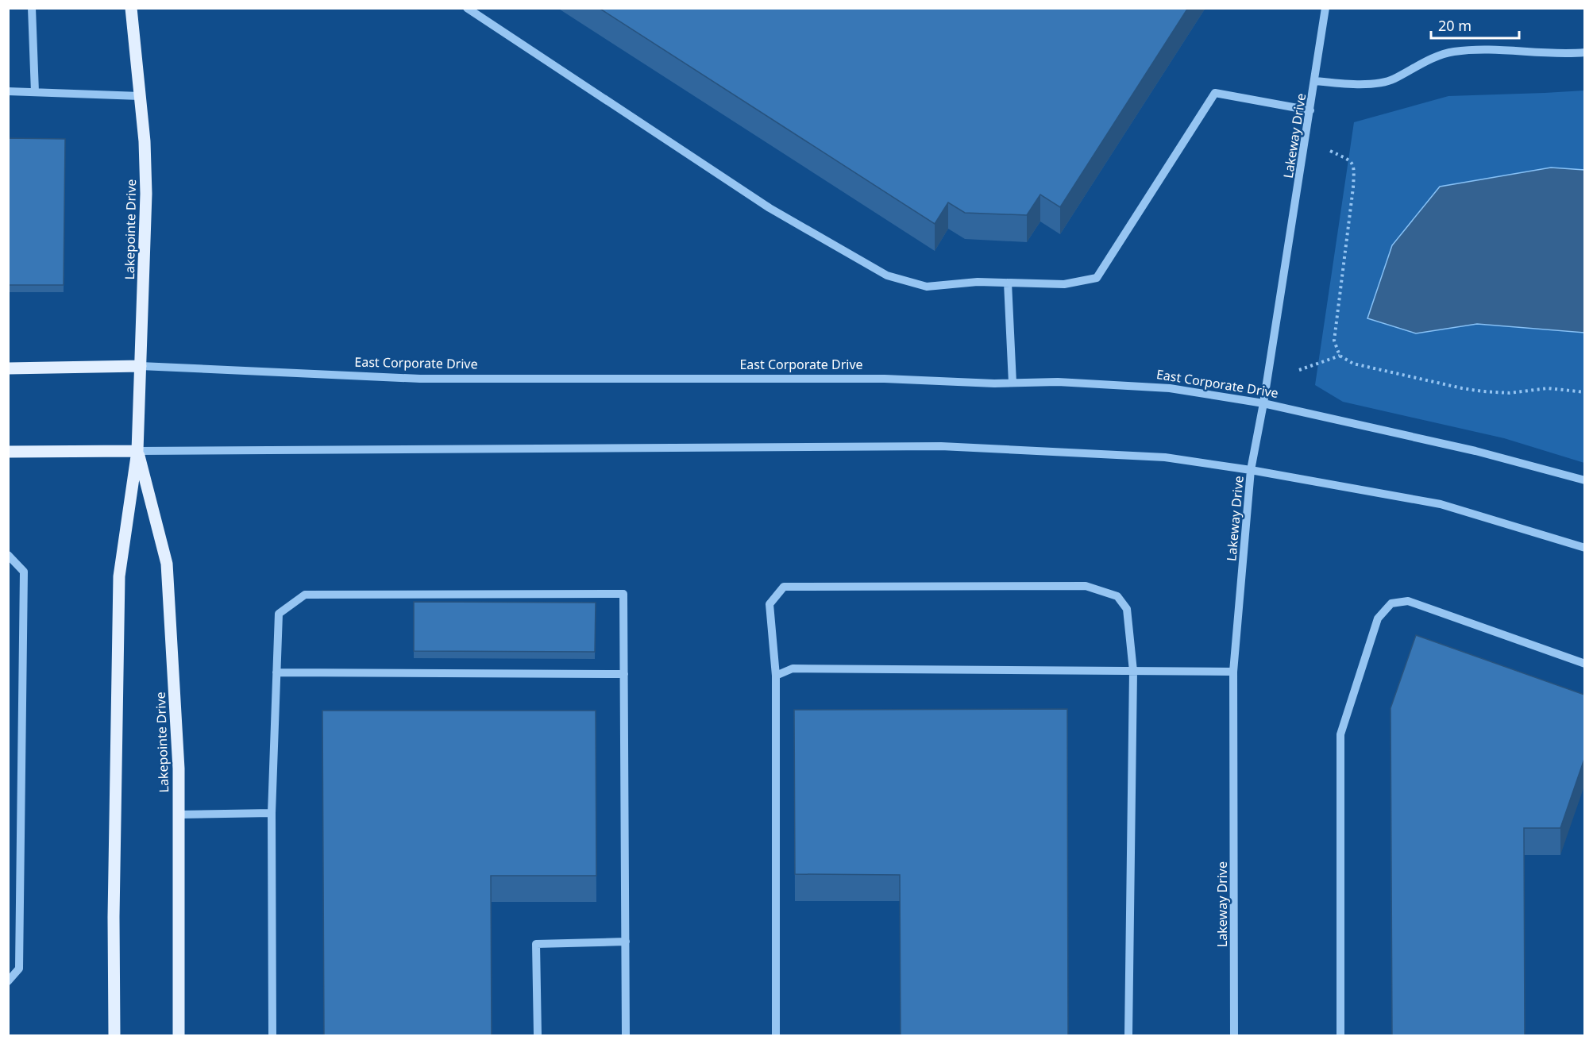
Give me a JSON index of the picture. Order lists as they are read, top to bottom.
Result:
{
  "streets": {
    "main road": ["Lakepointe Drive", "East Corporate Drive"],
    "street": ["Lakeway Drive"]
  },
  "crossings": [
    ["Lakeway Drive", "East Corporate Drive"],
    ["Lakepointe Drive", "East Corporate Drive"]
  ],
  "scale_bar": "20 m"
}
